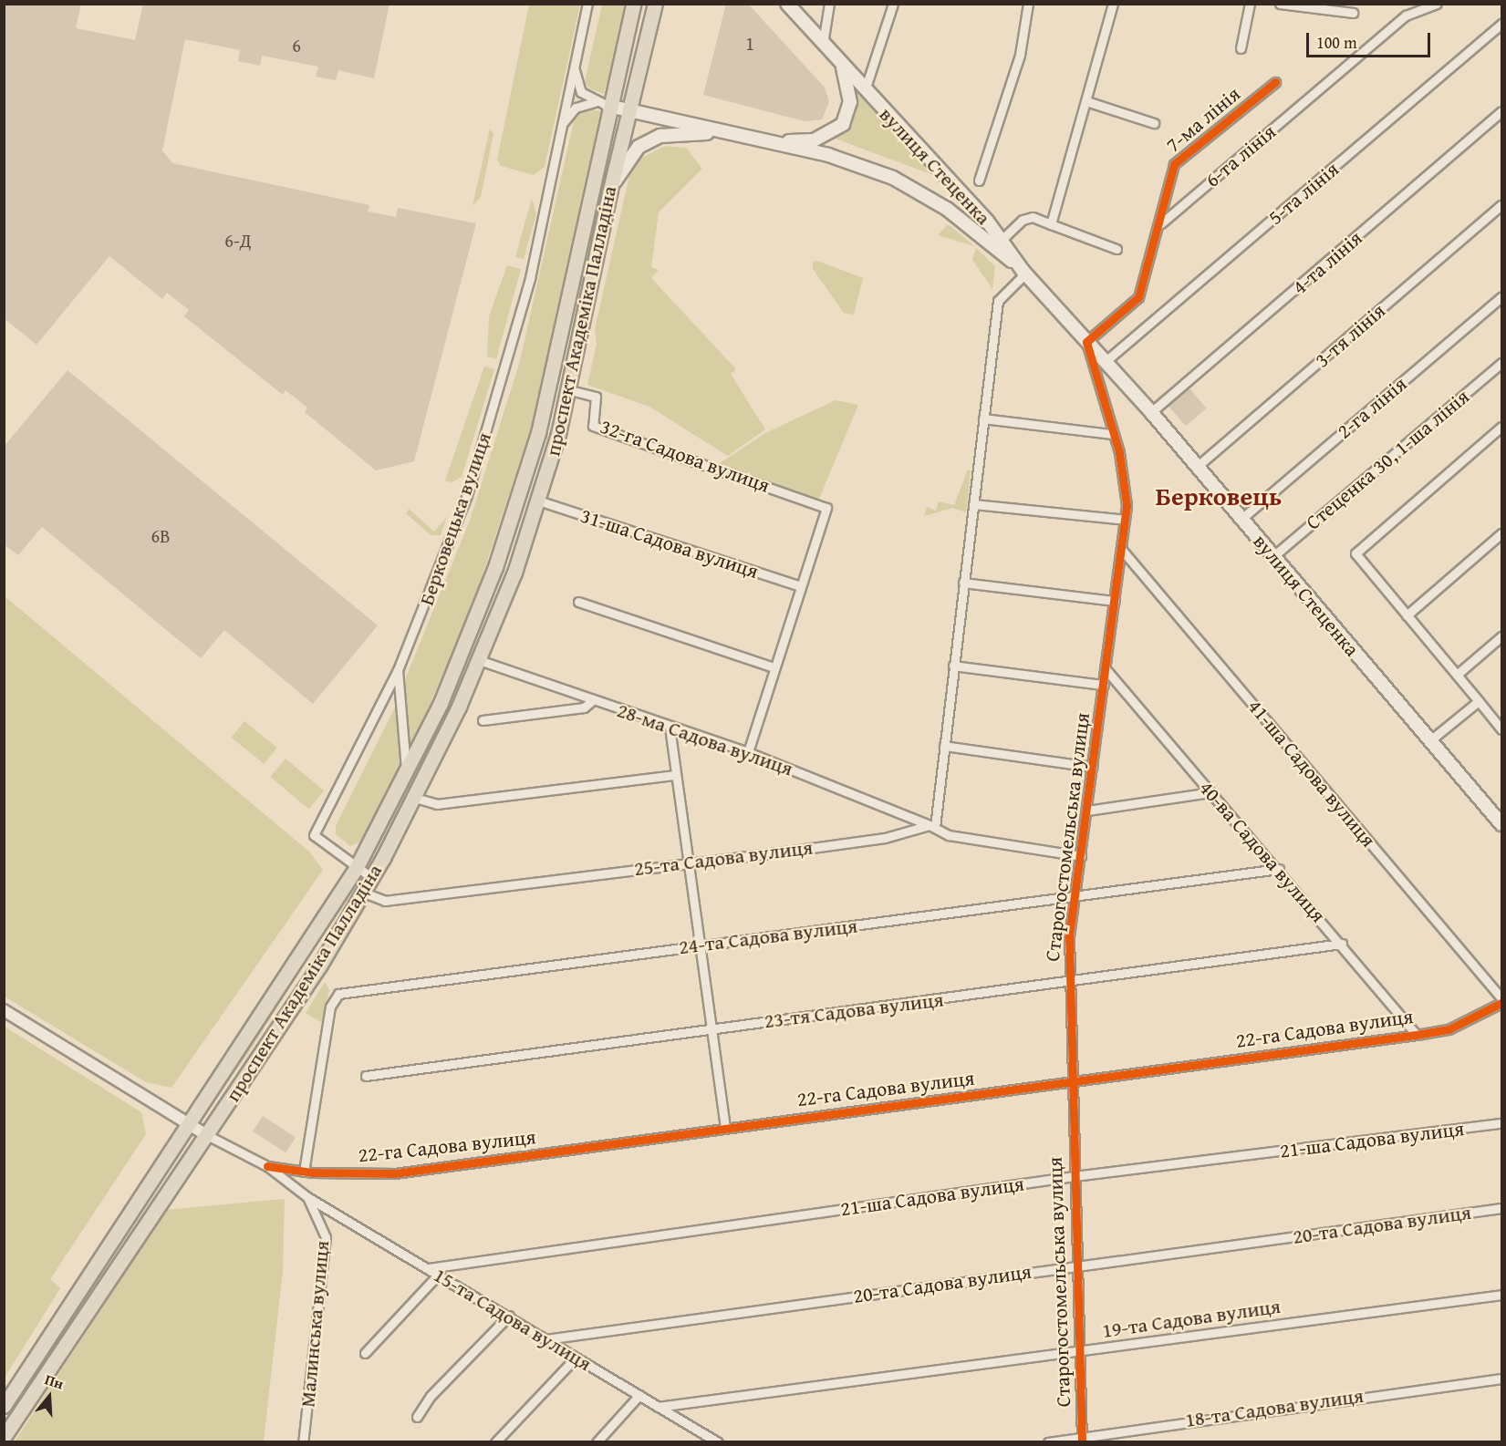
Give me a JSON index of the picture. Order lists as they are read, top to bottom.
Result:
{
  "streets": {
    "highway": ["проспект Академіка Палладіна"],
    "main road": ["вулиця Стеценка"],
    "street": [
      "7-ма лінія",
      "6-та лінія",
      "5-та лінія",
      "4-та лінія",
      "3-тя лінія",
      "2-га лінія",
      "32-га Садова вулиця",
      "Стеценка 30, 1-ша лінія",
      "Берковецька вулиця",
      "31-ша Садова вулиця",
      "28-ма Садова вулиця",
      "41-ша Садова вулиця",
      "Старогостомельська вулиця",
      "40-ва Садова вулиця",
      "25-та Садова вулиця",
      "24-та Садова вулиця",
      "23-тя Садова вулиця",
      "22-га Садова вулиця",
      "21-ша Садова вулиця",
      "20-та Садова вулиця",
      "19-та Садова вулиця",
      "15-та Садова вулиця",
      "Малинська вулиця",
      "18-та Садова вулиця"
    ]
  },
  "crossings": [
    ["7-ма лінія", "6-та лінія"],
    ["вулиця Стеценка", "5-та лінія"],
    ["вулиця Стеценка", "4-та лінія"],
    ["вулиця Стеценка", "3-тя лінія"],
    ["вулиця Стеценка", "2-га лінія"],
    ["вулиця Стеценка", "Стеценка 30, 1-ша лінія"],
    ["вулиця Стеценка", "Старогостомельська вулиця"],
    ["проспект Академіка Палладіна", "32-га Садова вулиця"],
    ["проспект Академіка Палладіна", "Берковецька вулиця"],
    ["проспект Академіка Палладіна", "31-ша Садова вулиця"],
    ["проспект Академіка Палладіна", "28-ма Садова вулиця"],
    ["проспект Академіка Палладіна", "25-та Садова вулиця"],
    ["проспект Академіка Палладіна", "Малинська вулиця"],
    ["32-га Садова вулиця", "31-ша Садова вулиця"],
    ["28-ма Садова вулиця", "25-та Садова вулиця"],
    ["41-ша Садова вулиця", "Старогостомельська вулиця"],
    ["Старогостомельська вулиця", "40-ва Садова вулиця"],
    ["Старогостомельська вулиця", "24-та Садова вулиця"],
    ["Старогостомельська вулиця", "23-тя Садова вулиця"],
    ["Старогостомельська вулиця", "22-га Садова вулиця"],
    ["Старогостомельська вулиця", "21-ша Садова вулиця"],
    ["Старогостомельська вулиця", "20-та Садова вулиця"],
    ["Старогостомельська вулиця", "19-та Садова вулиця"],
    ["Старогостомельська вулиця", "18-та Садова вулиця"],
    ["40-ва Садова вулиця", "24-та Садова вулиця"],
    ["40-ва Садова вулиця", "23-тя Садова вулиця"],
    ["40-ва Садова вулиця", "22-га Садова вулиця"],
    ["24-та Садова вулиця", "22-га Садова вулиця"],
    ["22-га Садова вулиця", "Малинська вулиця"],
    ["21-ша Садова вулиця", "15-та Садова вулиця"],
    ["20-та Садова вулиця", "15-та Садова вулиця"],
    ["19-та Садова вулиця", "15-та Садова вулиця"],
    ["15-та Садова вулиця", "Малинська вулиця"]
  ],
  "districts": ["Берковець"],
  "house_numbers": [
    "1",
    "6",
    "6-Д",
    "6В"
  ],
  "scale_bar": "100 m",
  "north": "top"
}
